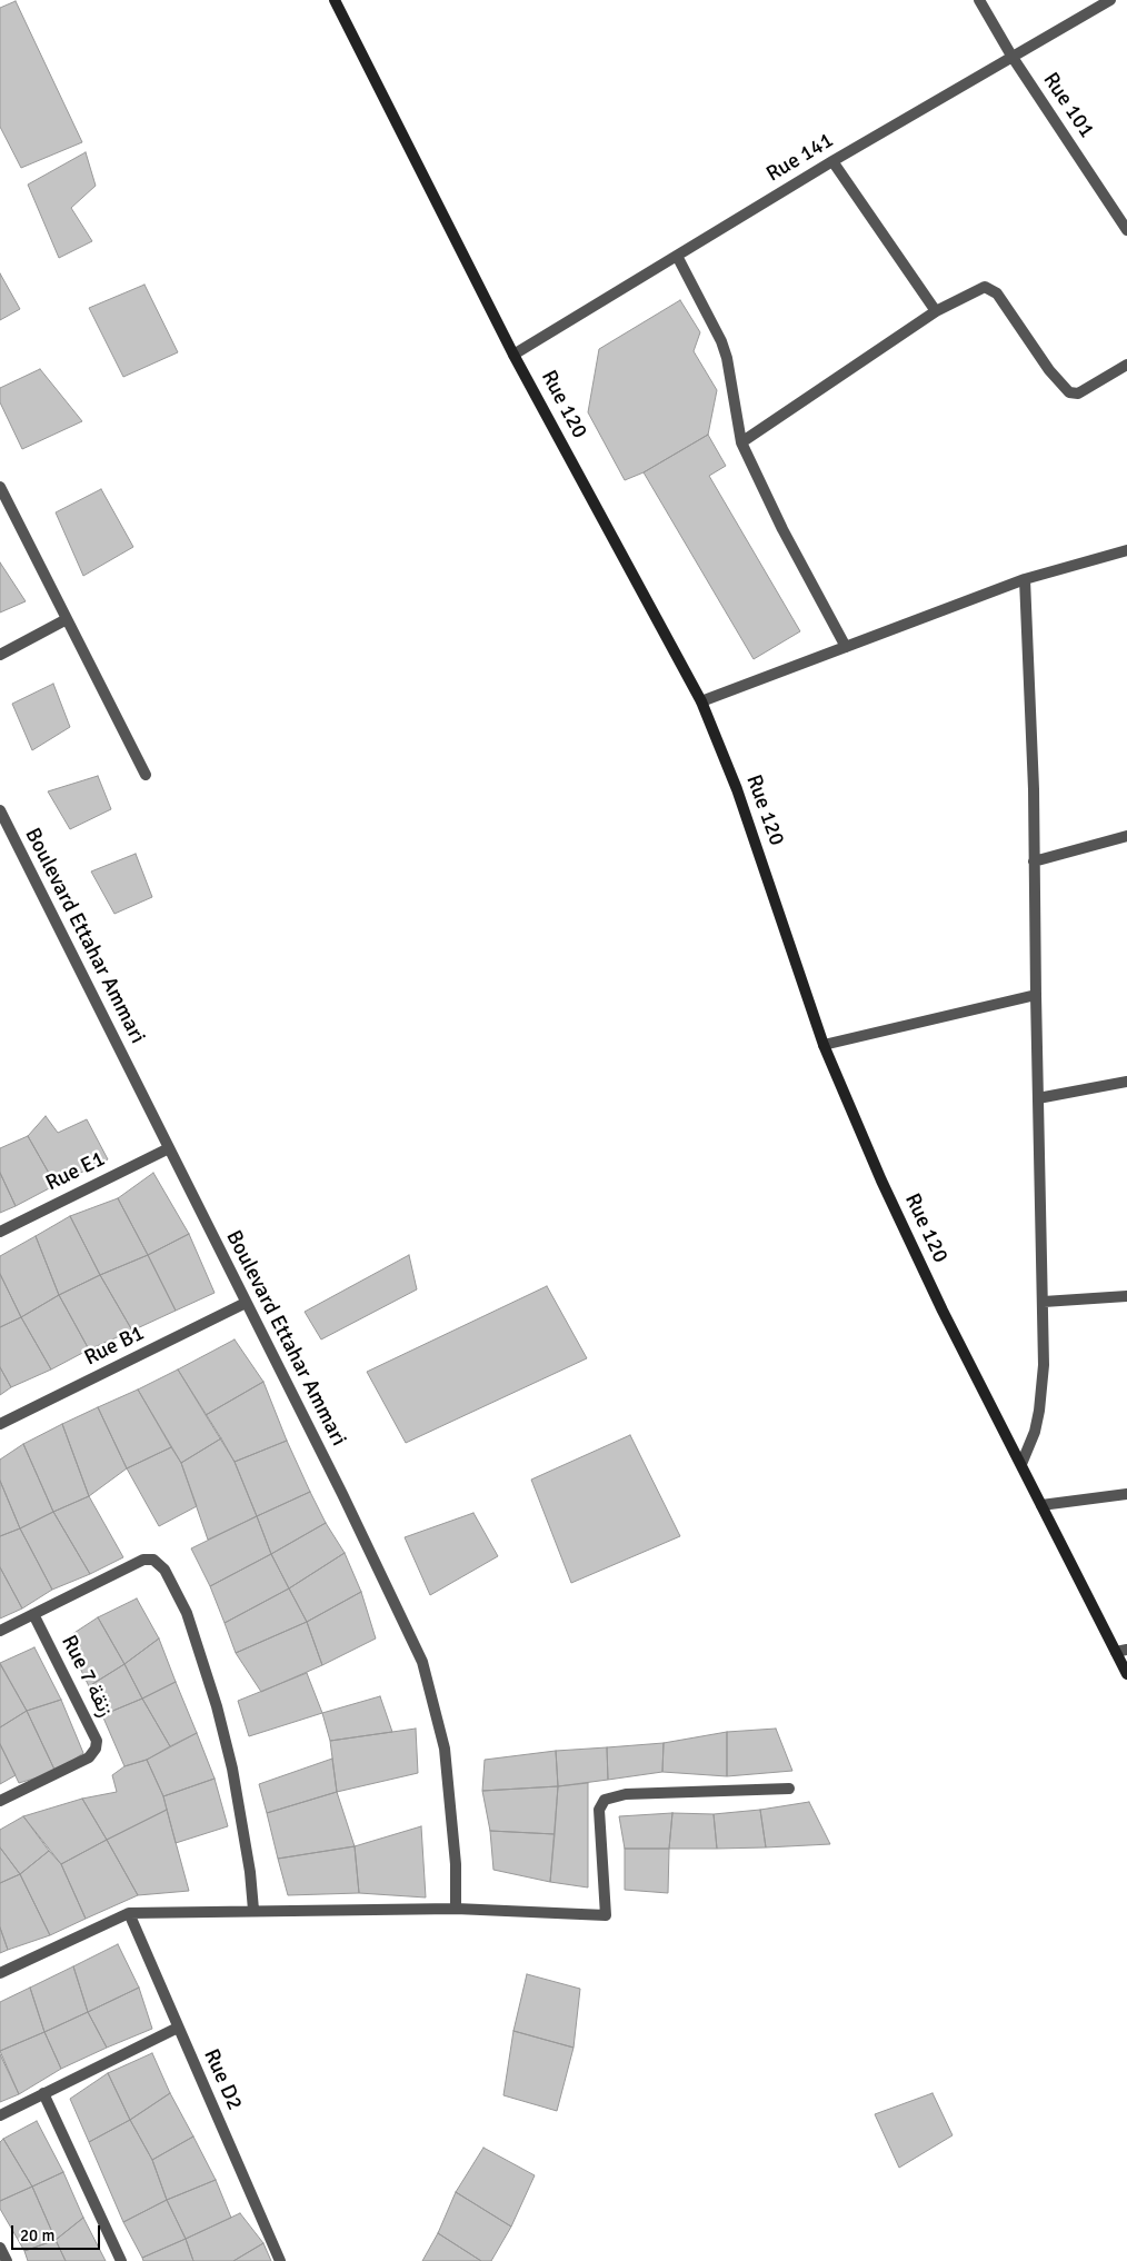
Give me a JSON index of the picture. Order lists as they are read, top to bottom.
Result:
{
  "streets": {
    "street": [
      "Rue 101",
      "Rue 141",
      "Rue 120",
      "Boulevard Ettahar Ammari",
      "Rue E1",
      "Rue B1",
      "Rue 7 زنقة",
      "Rue D2"
    ]
  },
  "crossings": [
    ["Rue 101", "Rue 141"],
    ["Rue 141", "Rue 120"],
    ["Boulevard Ettahar Ammari", "Rue E1"],
    ["Boulevard Ettahar Ammari", "Rue B1"]
  ],
  "scale_bar": "20 m"
}
